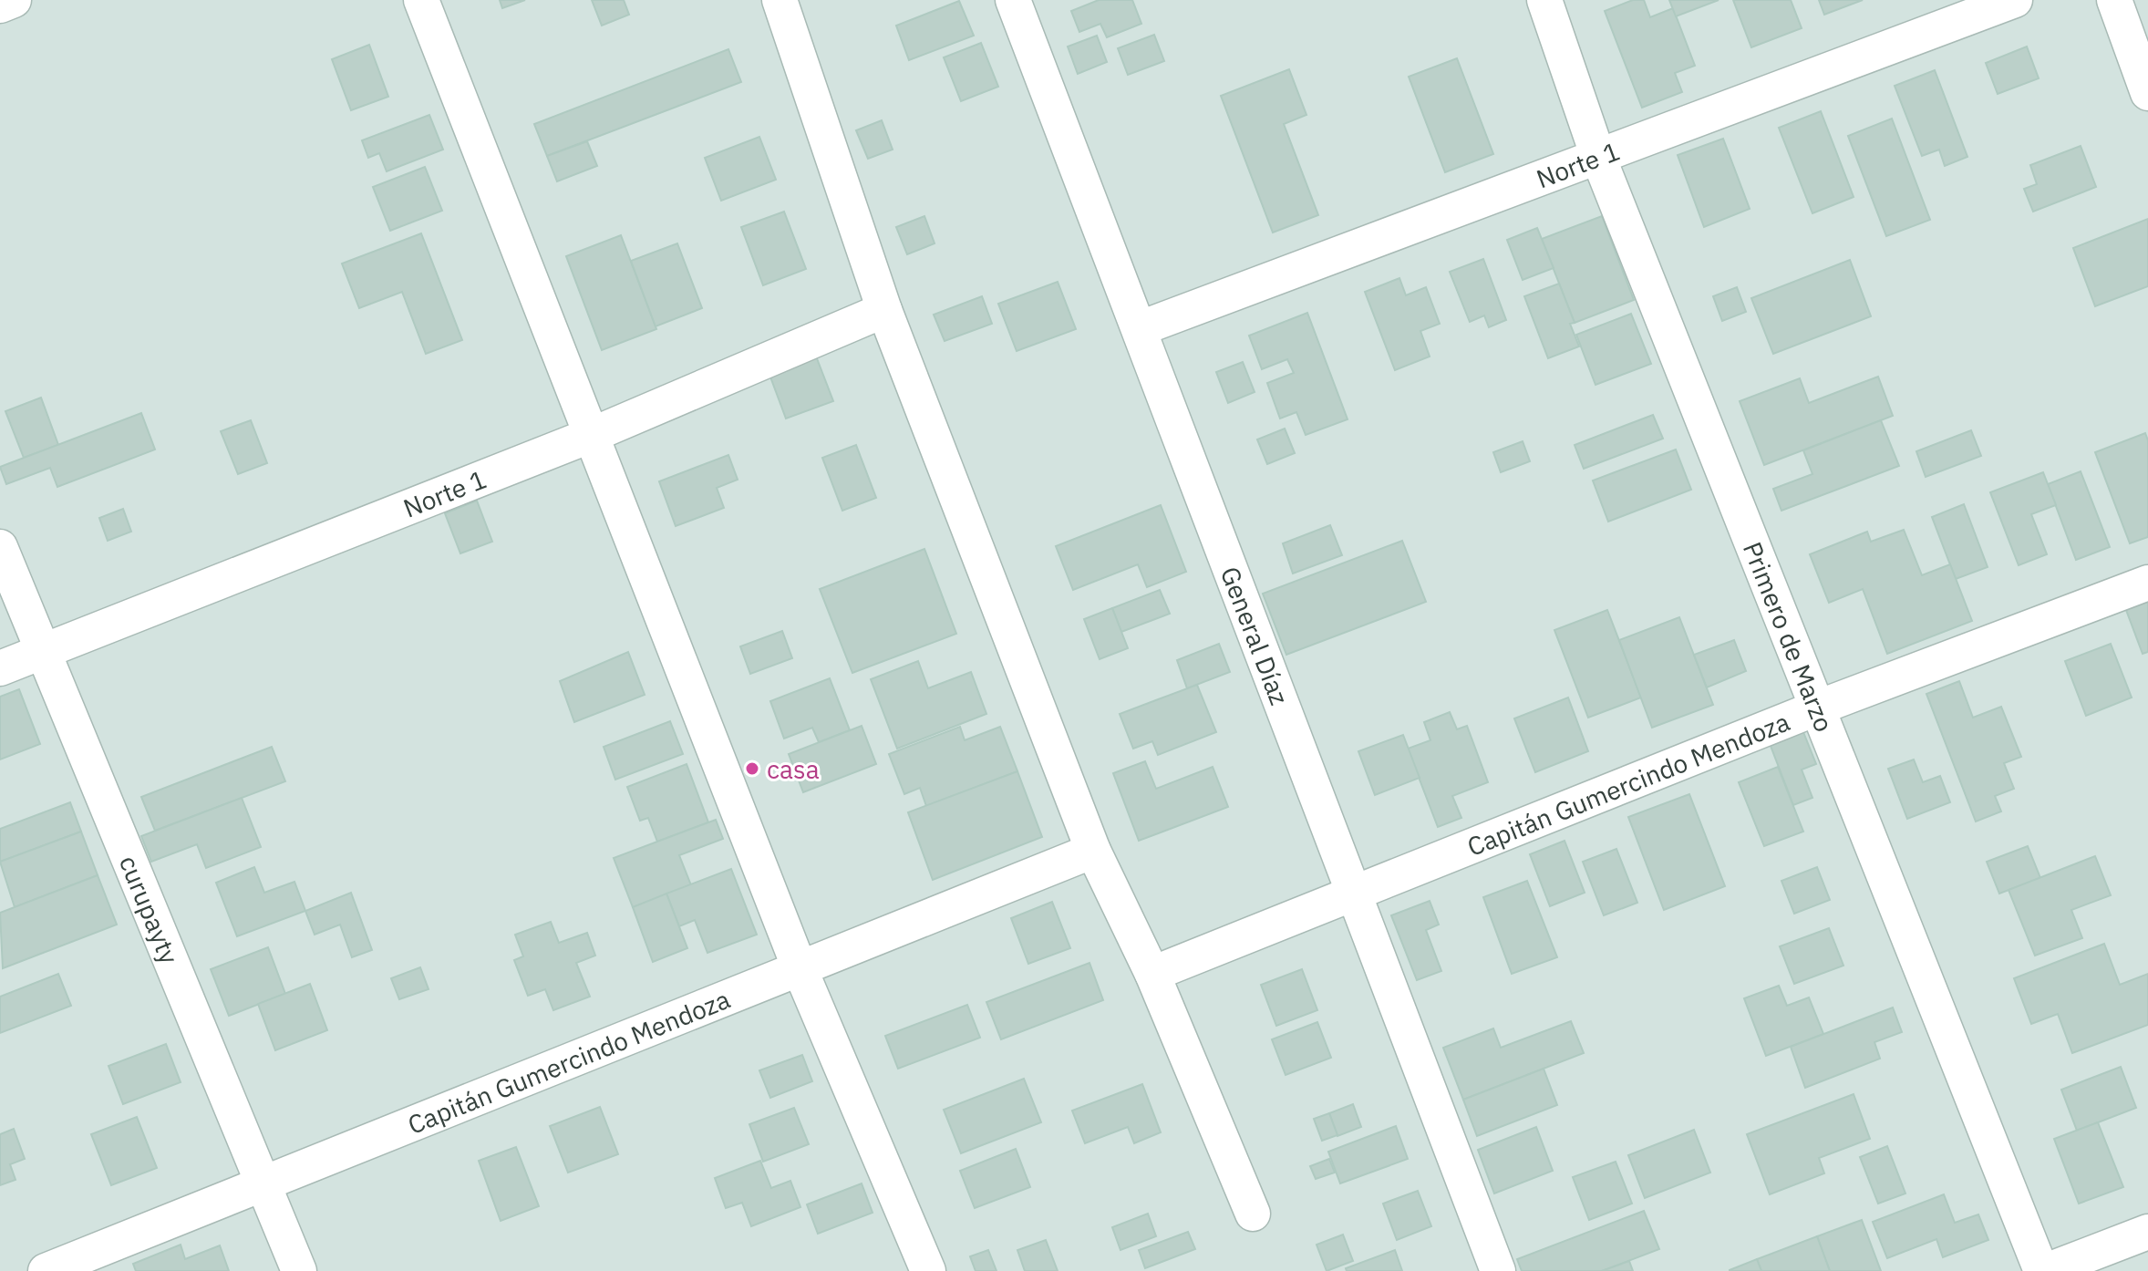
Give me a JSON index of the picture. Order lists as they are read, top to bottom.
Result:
{
  "streets": {
    "street": [
      "Norte 1",
      "General Díaz",
      "Primero de Marzo",
      "Capitán Gumercindo Mendoza",
      "curupayty"
    ]
  },
  "crossings": [
    ["Norte 1", "General Díaz"],
    ["Norte 1", "Primero de Marzo"],
    ["Norte 1", "curupayty"],
    ["General Díaz", "Capitán Gumercindo Mendoza"],
    ["Primero de Marzo", "Capitán Gumercindo Mendoza"],
    ["Capitán Gumercindo Mendoza", "curupayty"]
  ],
  "places": ["casa"]
}
